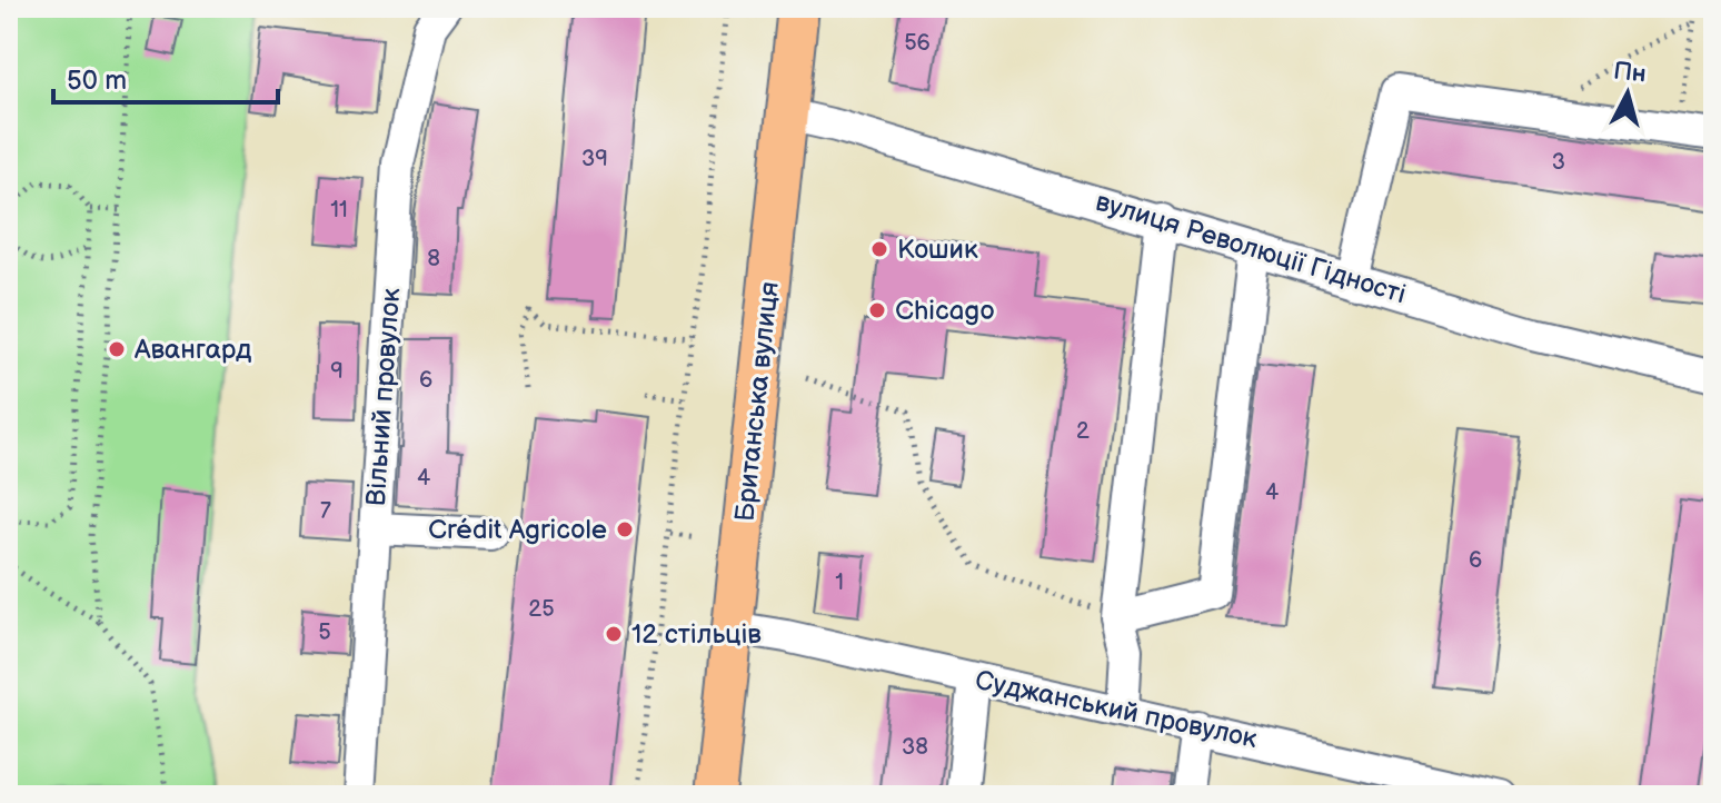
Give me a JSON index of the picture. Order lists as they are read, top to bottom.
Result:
{
  "streets": {
    "main road": ["Британська вулиця"],
    "street": ["вулиця Революції Гідності", "Вільний провулок", "Суджанський провулок"]
  },
  "crossings": [
    ["вулиця Революції Гідності", "Британська вулиця"],
    ["Британська вулиця", "Суджанський провулок"]
  ],
  "places": [
    "Кошик",
    "Chicago",
    "Авангард",
    "Crédit Agricole",
    "12 стільців"
  ],
  "house_numbers": [
    "56",
    "39",
    "3",
    "11",
    "8",
    "9",
    "6",
    "2",
    "4",
    "4",
    "7",
    "6",
    "1",
    "25",
    "5",
    "38"
  ],
  "scale_bar": "50 m",
  "north": "top"
}
